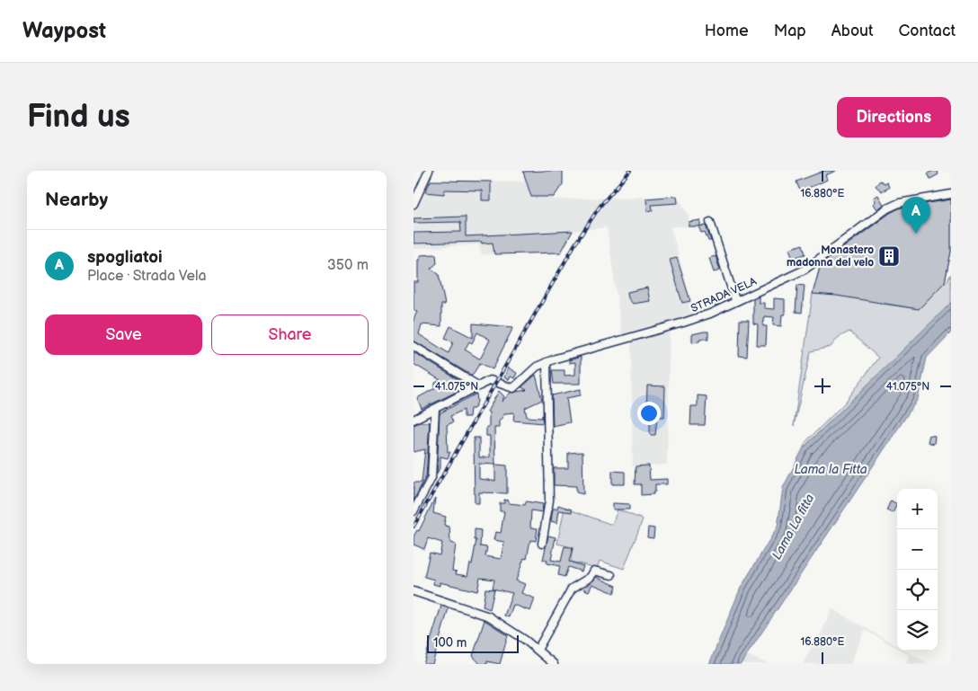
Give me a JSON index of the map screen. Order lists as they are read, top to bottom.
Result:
{
  "streets": {
    "street": ["STRADA VELA"]
  },
  "water": ["Lama la Fitta", "Lama La fitta"],
  "places": {
    "building": ["Monastero madonna del velo"]
  },
  "scale_bar": "100 m",
  "page": {
    "header": "Waypost",
    "nav": [
      "Home",
      "Map",
      "About",
      "Contact"
    ],
    "buttons": [
      "Directions",
      ["Save", "Share"]
    ],
    "title": "Find us",
    "heading": "Nearby",
    "pins": "A",
    "list": [
      {
        "mark": "A",
        "name": "spogliatoi",
        "note": "Place · Strada Vela",
        "value": "350 m"
      }
    ],
    "map_buttons": ["+", "−"],
    "scale": "100 m"
  },
  "coordinates": ["16.880°E", "41.075°N"]
}
